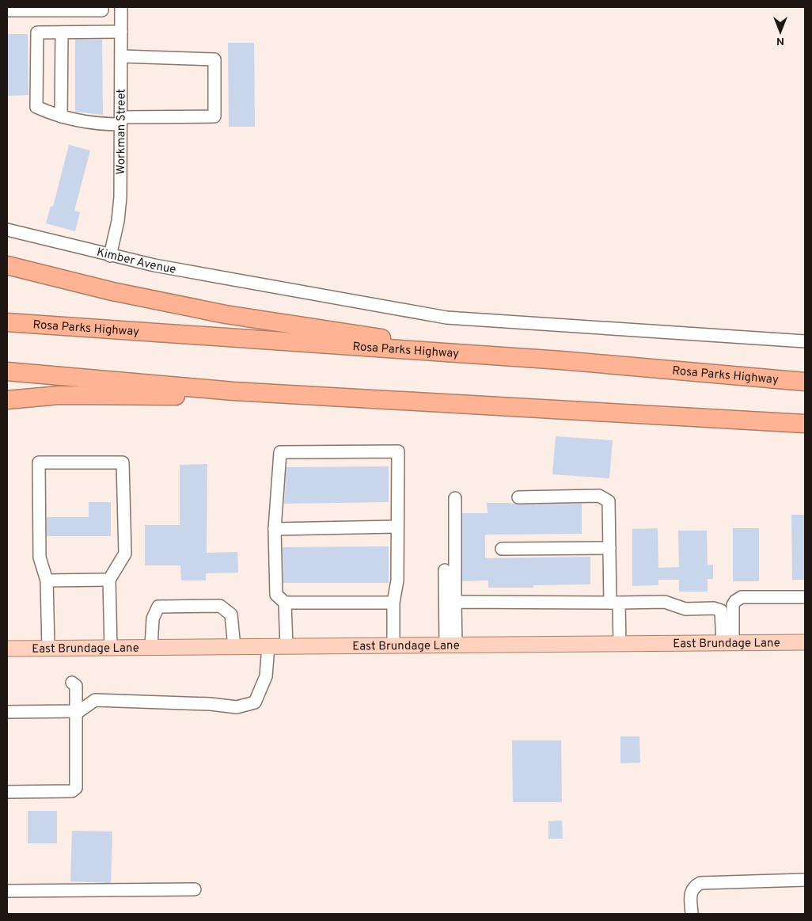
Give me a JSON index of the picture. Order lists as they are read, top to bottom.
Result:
{
  "streets": {
    "highway": ["Rosa Parks Highway"],
    "main road": ["East Brundage Lane"],
    "street": ["Workman Street", "Kimber Avenue"]
  },
  "crossings": [
    ["Workman Street", "Kimber Avenue"]
  ],
  "north": "bottom"
}
